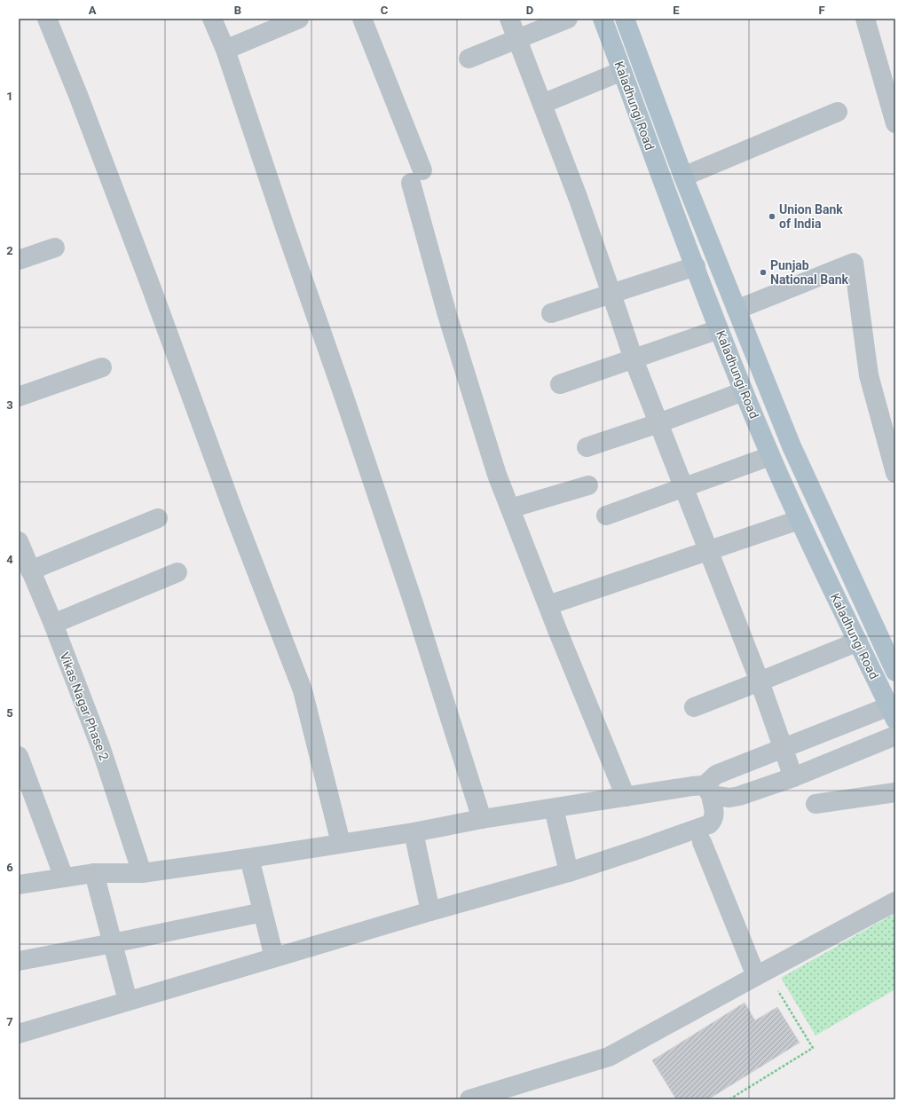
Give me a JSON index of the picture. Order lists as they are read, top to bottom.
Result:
{
  "streets": {
    "main road": ["Kaladhungi Road"],
    "street": ["Vikas Nagar Phase 2"]
  },
  "places": ["Union Bank of India", "Punjab National Bank"],
  "grid": {
    "columns": [
      "A",
      "B",
      "C",
      "D",
      "E",
      "F"
    ],
    "rows": [
      "1",
      "2",
      "3",
      "4",
      "5",
      "6",
      "7"
    ]
  }
}
